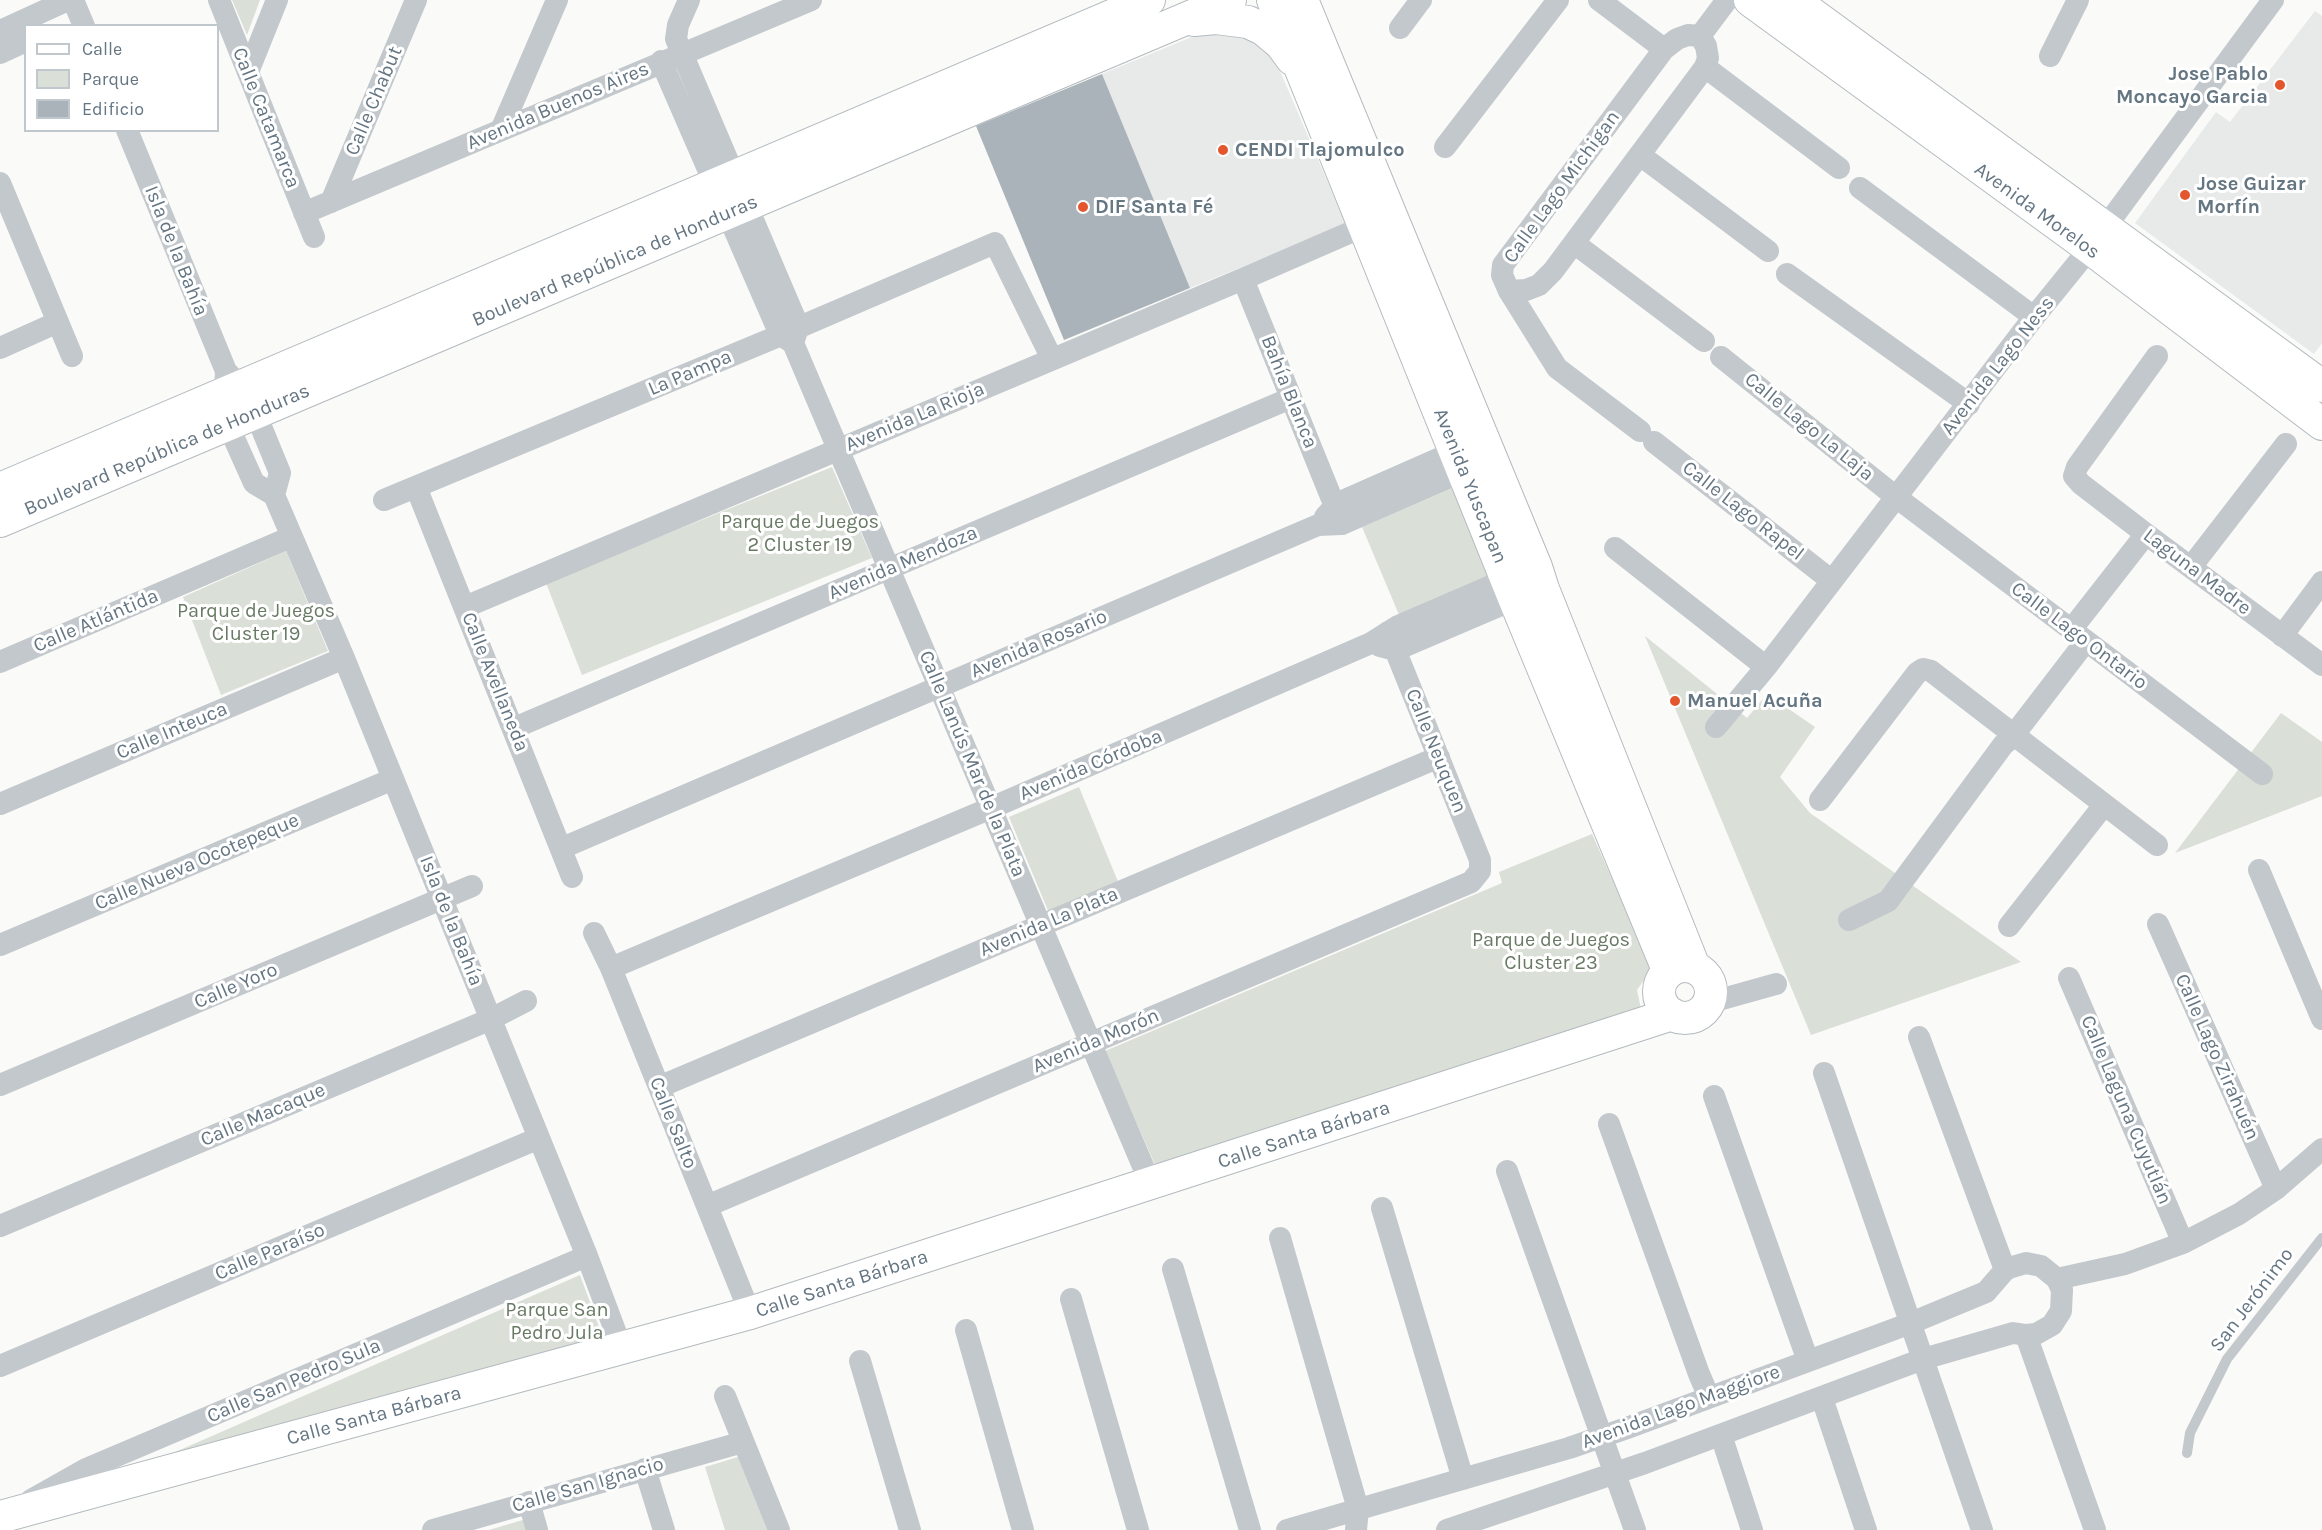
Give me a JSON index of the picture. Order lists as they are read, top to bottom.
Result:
{
  "streets": {
    "street": [
      "Calle Chabut",
      "Avenida Buenos Aires",
      "Calle Catamarca",
      "Calle Lago Michigan",
      "Avenida Morelos",
      "Isla de la Bahía",
      "Boulevard República de Honduras",
      "Avenida Lago Ness",
      "La Pampa",
      "Bahía Blanca",
      "Avenida La Rioja",
      "Calle Lago La Laja",
      "Avenida Yuscapan",
      "Calle Lago Rapel",
      "Avenida Mendoza",
      "Laguna Madre",
      "Calle Atlántida",
      "Calle Lago Ontario",
      "Avenida Rosario",
      "Calle Avellaneda",
      "Calle Inteuca",
      "Calle Neuquen",
      "Calle Lanús Mar de la Plata",
      "Avenida Córdoba",
      "Calle Nueva Ocotepeque",
      "Avenida La Plata",
      "Calle Yoro",
      "Avenida Morón",
      "Calle Lago Zirahuén",
      "Calle Laguna Cuyutlán",
      "Calle Macaque",
      "Calle Salto",
      "Calle Santa Bárbara",
      "Calle Paraíso",
      "Calle San Pedro Sula",
      "Avenida Lago Maggiore",
      "Calle San Ignacio"
    ],
    "lane": ["San Jerónimo"]
  },
  "crossings": [
    ["Calle Chabut", "Avenida Buenos Aires"],
    ["Avenida Buenos Aires", "Calle Catamarca"],
    ["Avenida Buenos Aires", "Calle Lanús Mar de la Plata"],
    ["Calle Lago Michigan", "Calle Lago Rapel"],
    ["Avenida Morelos", "Avenida Lago Ness"],
    ["Isla de la Bahía", "Boulevard República de Honduras"],
    ["Isla de la Bahía", "Calle Atlántida"],
    ["Isla de la Bahía", "Calle Inteuca"],
    ["Isla de la Bahía", "Calle Nueva Ocotepeque"],
    ["Isla de la Bahía", "Calle Yoro"],
    ["Isla de la Bahía", "Calle Macaque"],
    ["Isla de la Bahía", "Calle Santa Bárbara"],
    ["Isla de la Bahía", "Calle Paraíso"],
    ["Isla de la Bahía", "Calle San Pedro Sula"],
    ["Boulevard República de Honduras", "Calle Lanús Mar de la Plata"],
    ["Avenida Lago Ness", "Calle Lago La Laja"],
    ["Avenida Lago Ness", "Calle Lago Rapel"],
    ["Avenida Lago Ness", "Calle Lago Ontario"],
    ["La Pampa", "Avenida La Rioja"],
    ["La Pampa", "Calle Avellaneda"],
    ["La Pampa", "Calle Lanús Mar de la Plata"],
    ["Bahía Blanca", "Avenida La Rioja"],
    ["Bahía Blanca", "Avenida Mendoza"],
    ["Bahía Blanca", "Avenida Rosario"],
    ["Avenida La Rioja", "Avenida Yuscapan"],
    ["Avenida La Rioja", "Calle Avellaneda"],
    ["Avenida La Rioja", "Calle Lanús Mar de la Plata"],
    ["Calle Lago La Laja", "Calle Lago Ontario"],
    ["Avenida Yuscapan", "Avenida Rosario"],
    ["Avenida Yuscapan", "Avenida Córdoba"],
    ["Avenida Yuscapan", "Calle Santa Bárbara"],
    ["Avenida Mendoza", "Calle Avellaneda"],
    ["Avenida Mendoza", "Calle Lanús Mar de la Plata"],
    ["Avenida Rosario", "Calle Avellaneda"],
    ["Avenida Rosario", "Calle Lanús Mar de la Plata"],
    ["Calle Neuquen", "Avenida Córdoba"],
    ["Calle Neuquen", "Avenida La Plata"],
    ["Calle Neuquen", "Avenida Morón"],
    ["Calle Lanús Mar de la Plata", "Avenida Córdoba"],
    ["Calle Lanús Mar de la Plata", "Avenida La Plata"],
    ["Calle Lanús Mar de la Plata", "Avenida Morón"],
    ["Calle Lanús Mar de la Plata", "Calle Santa Bárbara"],
    ["Avenida Córdoba", "Calle Salto"],
    ["Avenida La Plata", "Calle Salto"],
    ["Avenida Morón", "Calle Salto"],
    ["Calle Salto", "Calle Santa Bárbara"],
    ["Calle Santa Bárbara", "Calle San Pedro Sula"]
  ],
  "parks": [
    "Parque de Juegos 2 Cluster 19",
    "Parque de Juegos Cluster 19",
    "Parque de Juegos Cluster 23",
    "Parque San Pedro Jula"
  ],
  "places": [
    "Jose Pablo Moncayo Garcia",
    "CENDI Tlajomulco",
    "Jose Guizar Morfín",
    "DIF Santa Fé",
    "Manuel Acuña"
  ],
  "legend": ["Calle", "Parque", "Edificio"]
}
